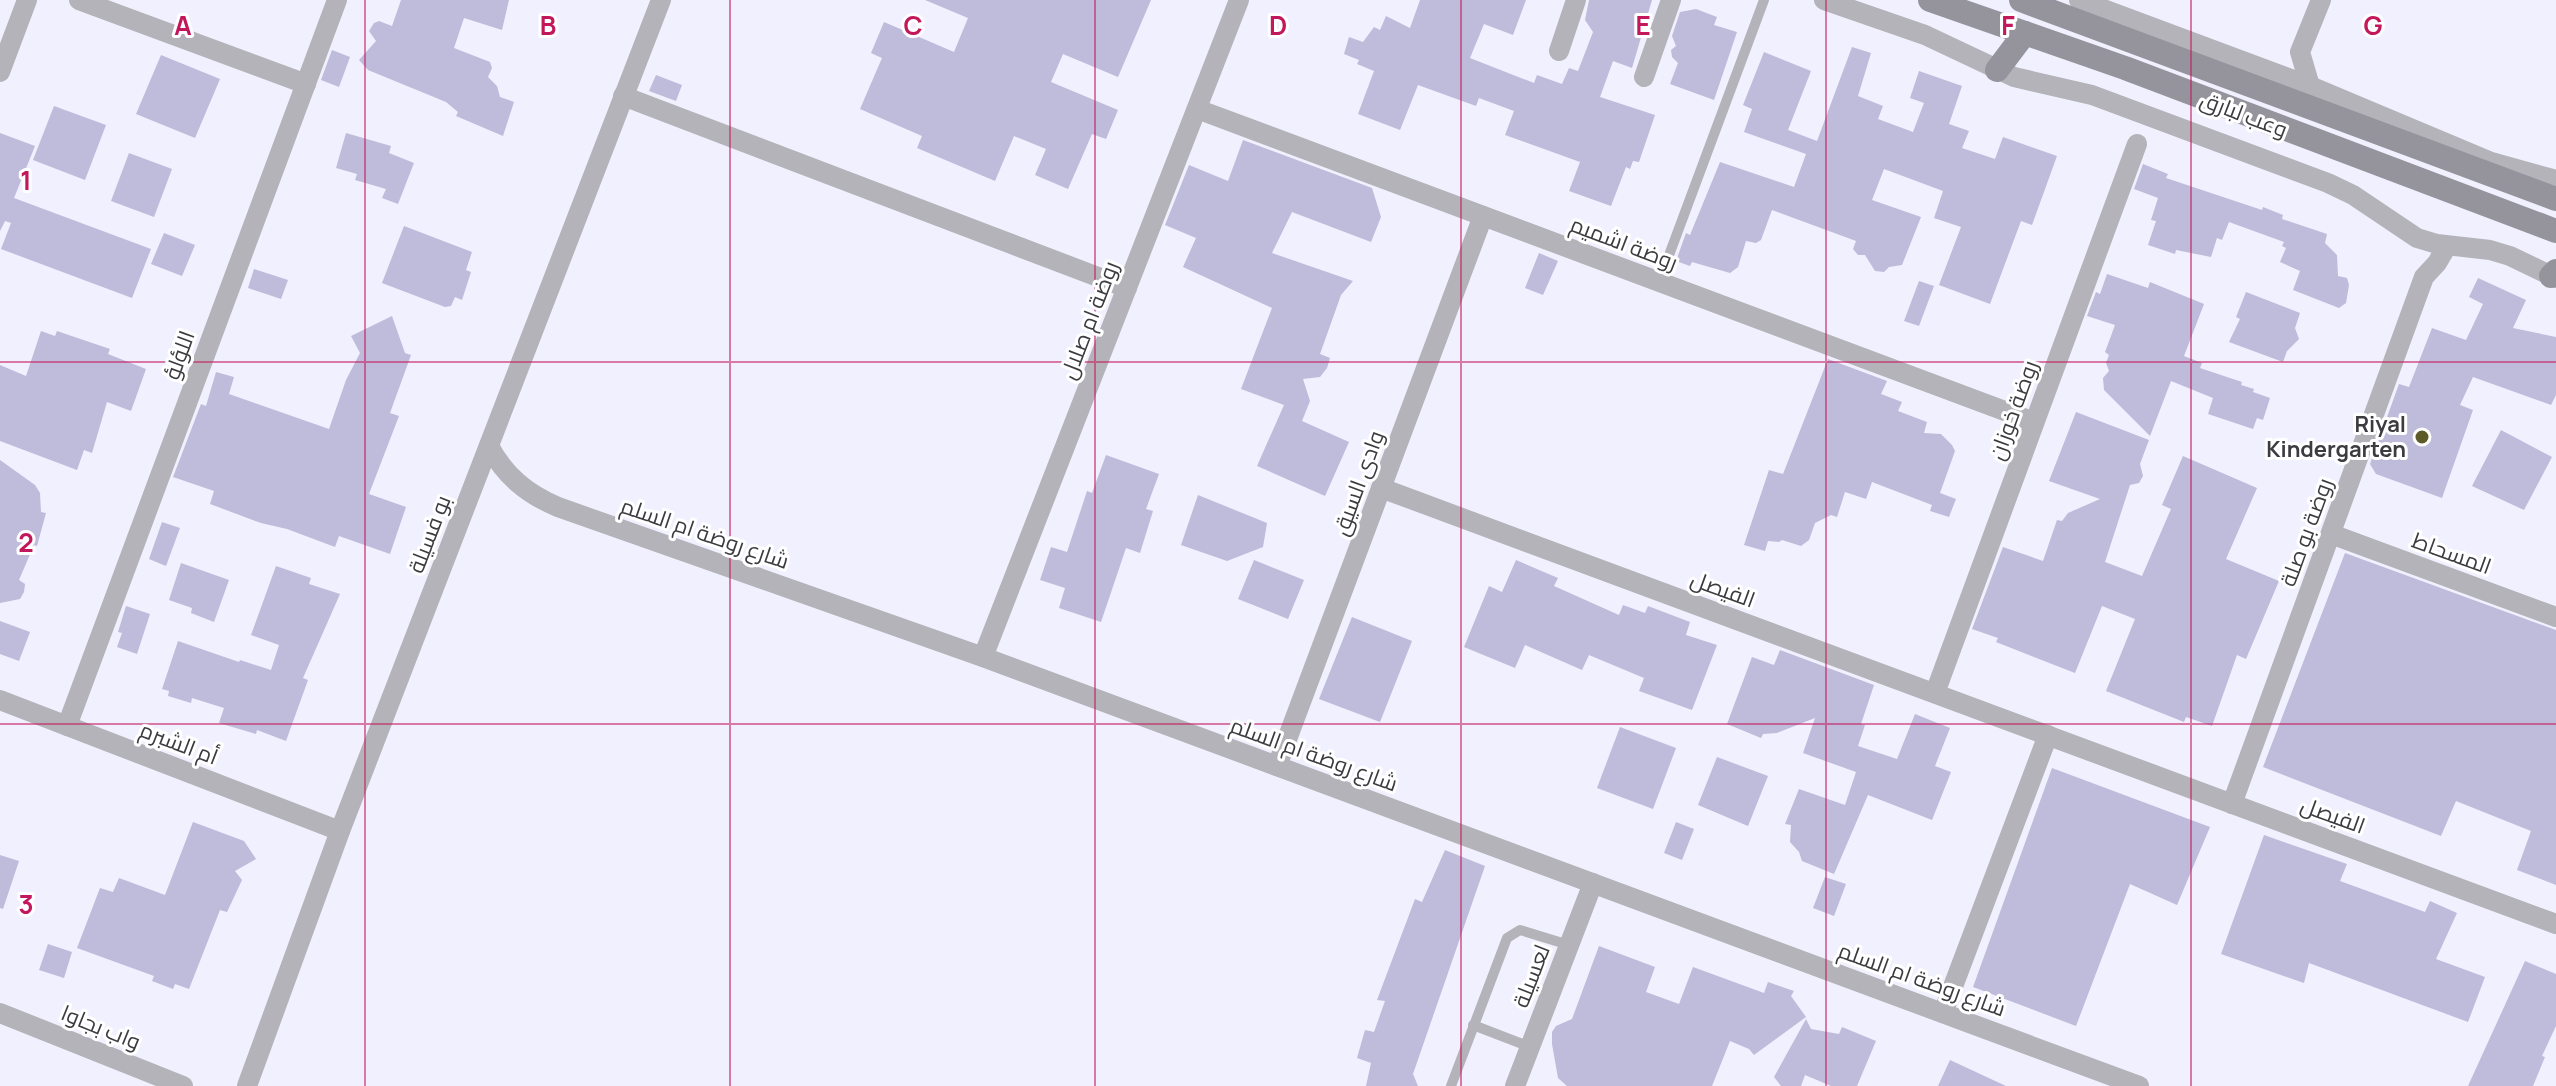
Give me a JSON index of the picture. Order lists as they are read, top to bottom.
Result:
{
  "streets": {
    "street": [
      "وعب لبارق",
      "روضة اشميم",
      "روضة ام صلال",
      "اللؤلؤ",
      "روضة خوزان",
      "وادى السيق",
      "روضة بو صلة",
      "شارع روضة ام السلم",
      "بو فسيلة",
      "المسحاط",
      "الفيصل",
      "أم الشبرم",
      "لعسيلة",
      "واب بجاوا"
    ]
  },
  "crossings": [
    ["روضة اشميم", "روضة ام صلال"],
    ["روضة اشميم", "روضة خوزان"],
    ["روضة اشميم", "وادى السيق"],
    ["روضة ام صلال", "شارع روضة ام السلم"],
    ["اللؤلؤ", "أم الشبرم"],
    ["روضة خوزان", "الفيصل"],
    ["وادى السيق", "شارع روضة ام السلم"],
    ["وادى السيق", "الفيصل"],
    ["روضة بو صلة", "المسحاط"],
    ["روضة بو صلة", "الفيصل"],
    ["شارع روضة ام السلم", "بو فسيلة"],
    ["شارع روضة ام السلم", "لعسيلة"],
    ["بو فسيلة", "أم الشبرم"]
  ],
  "places": ["Riyal Kindergarten"],
  "grid": {
    "columns": [
      "A",
      "B",
      "C",
      "D",
      "E",
      "F",
      "G"
    ],
    "rows": ["1", "2", "3"]
  }
}
